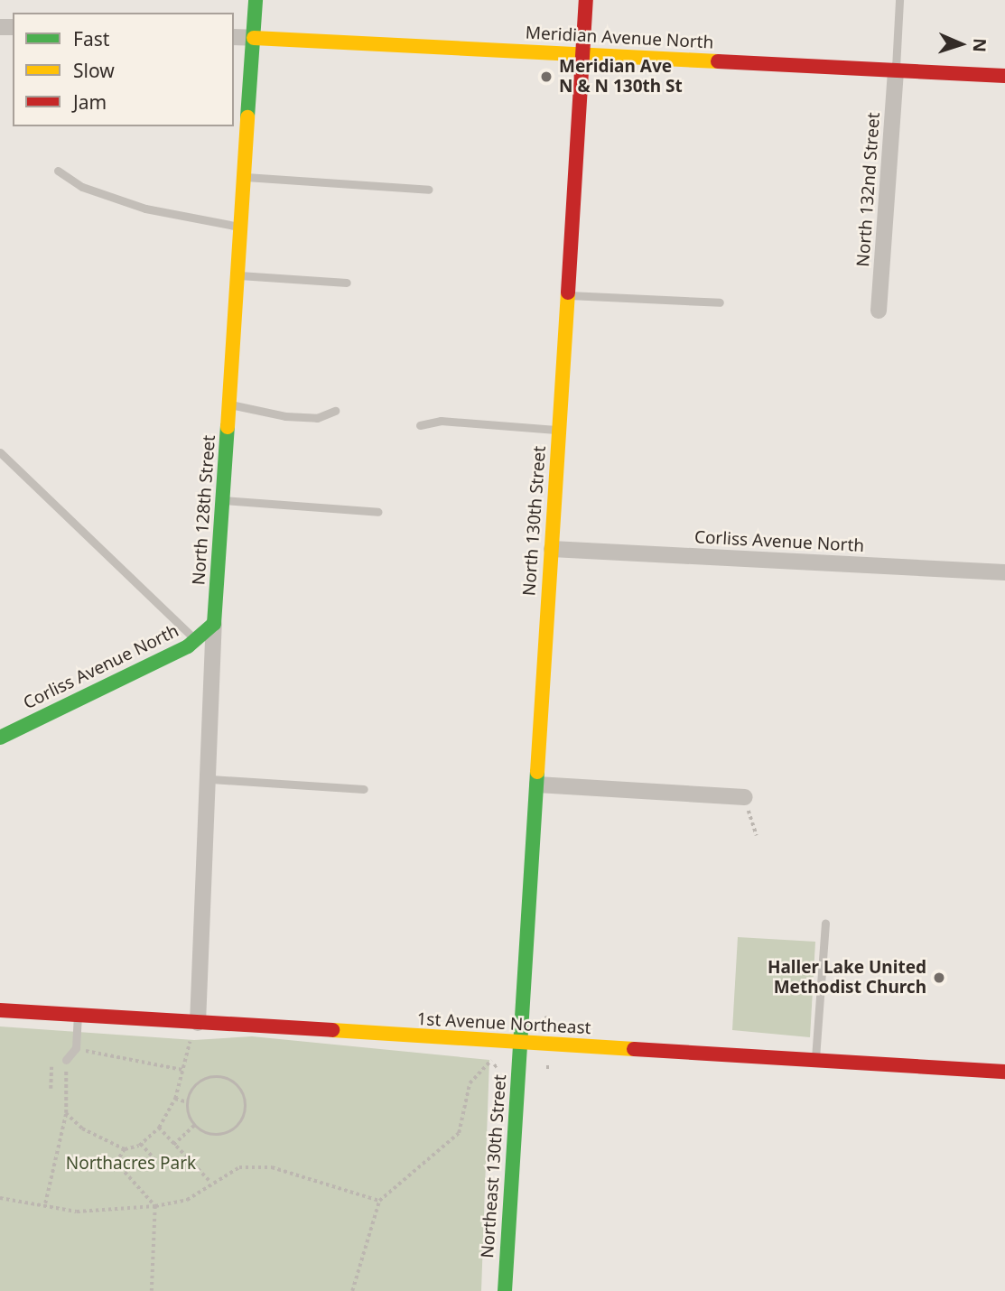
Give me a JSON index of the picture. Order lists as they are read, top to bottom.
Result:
{
  "streets": {
    "street": [
      "Meridian Avenue North",
      "North 132nd Street",
      "North 128th Street",
      "North 130th Street",
      "Corliss Avenue North",
      "1st Avenue Northeast",
      "Northeast 130th Street"
    ]
  },
  "crossings": [
    ["Meridian Avenue North", "North 132nd Street"],
    ["Meridian Avenue North", "North 128th Street"],
    ["Meridian Avenue North", "North 130th Street"],
    ["North 128th Street", "Corliss Avenue North"],
    ["North 128th Street", "1st Avenue Northeast"],
    ["North 130th Street", "Corliss Avenue North"],
    ["North 130th Street", "1st Avenue Northeast"],
    ["North 130th Street", "Northeast 130th Street"],
    ["1st Avenue Northeast", "Northeast 130th Street"]
  ],
  "parks": ["Northacres Park"],
  "places": ["Meridian Ave N & N 130th St", "Haller Lake United Methodist Church"],
  "legend": ["Fast", "Slow", "Jam"],
  "north": "right"
}
